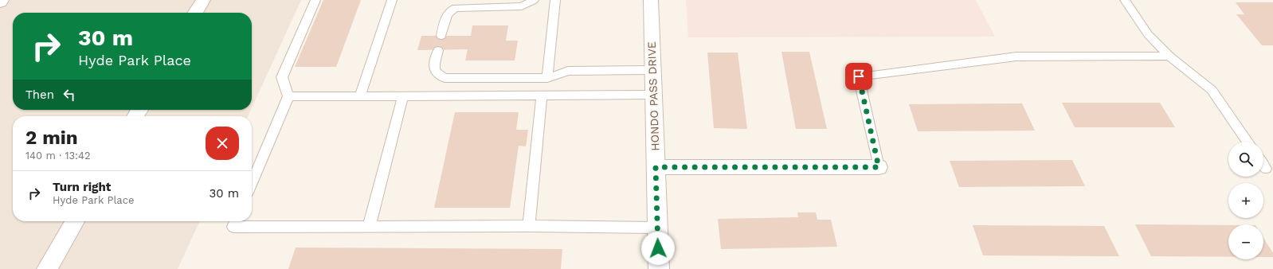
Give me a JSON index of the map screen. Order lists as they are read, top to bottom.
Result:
{
  "streets": {
    "main road": ["HONDO PASS DRIVE"]
  },
  "page": {
    "turn": ["30 m", "Hyde Park Place"],
    "then": "Then",
    "heading": ["2 min", "140 m · 13:42"],
    "map_buttons": ["+", "−"],
    "list": [
      {
        "name": "Turn right",
        "note": "Hyde Park Place",
        "value": "30 m"
      }
    ]
  }
}
